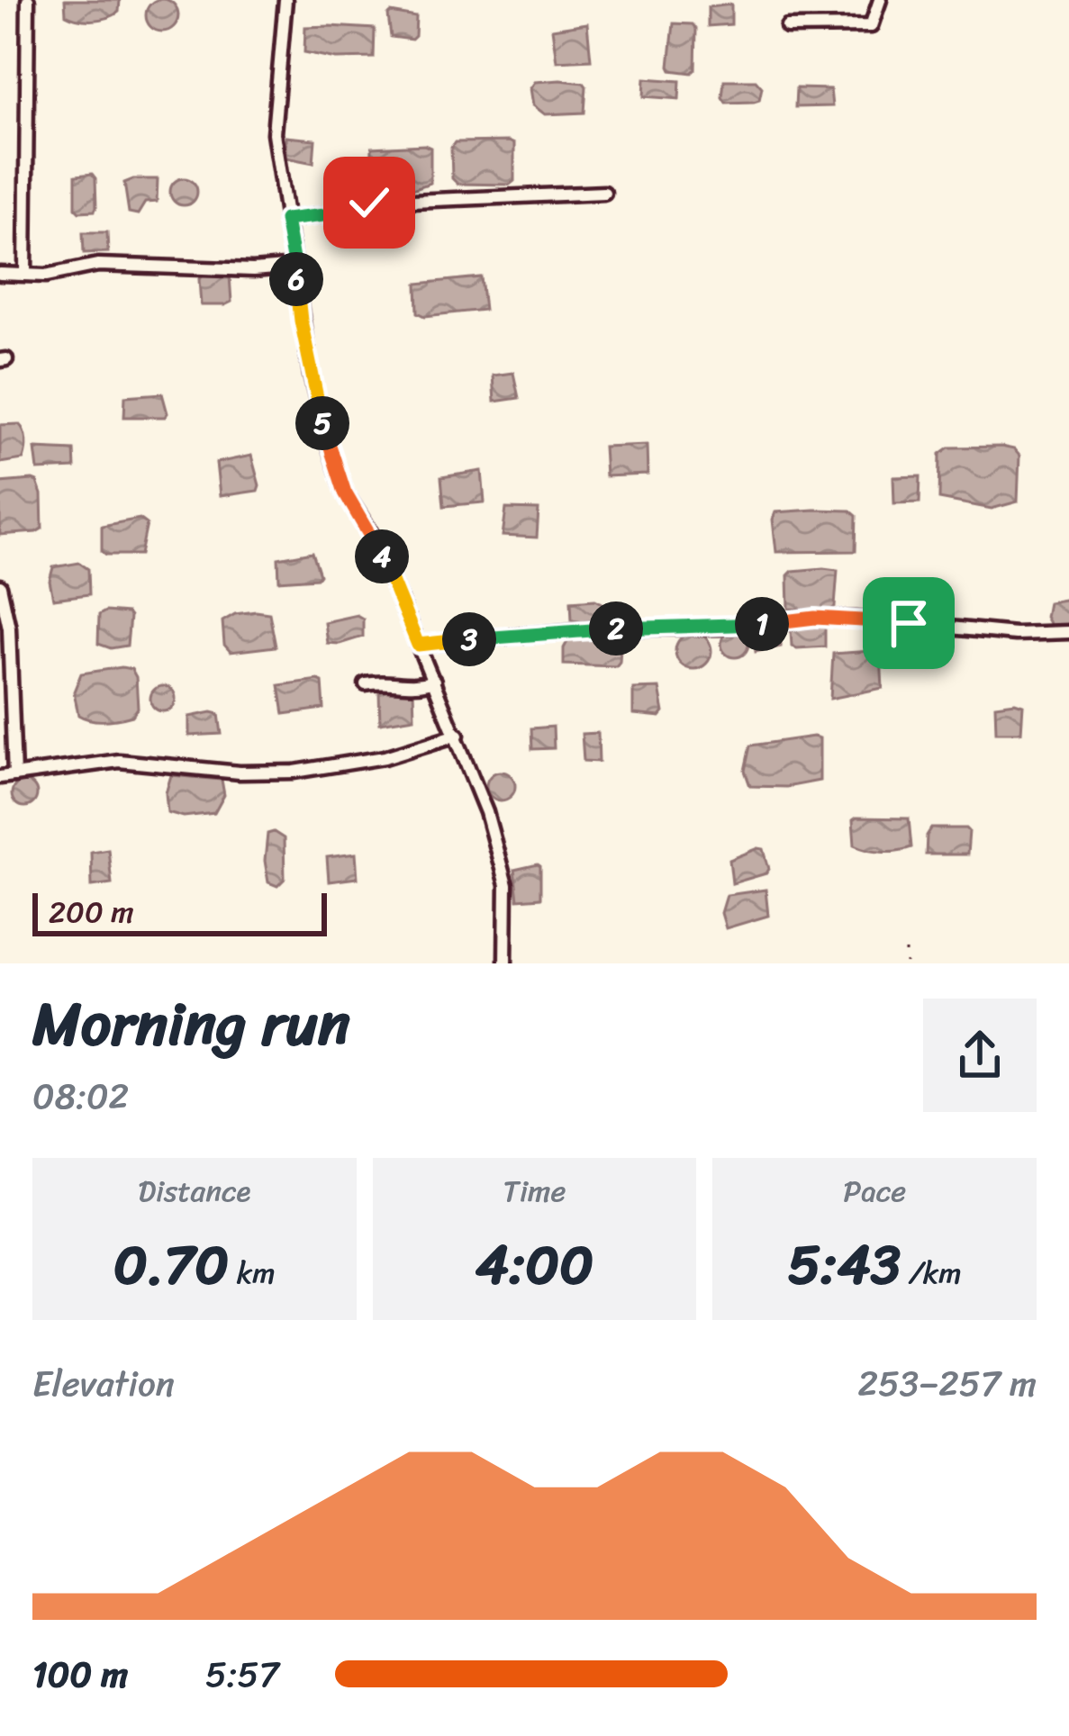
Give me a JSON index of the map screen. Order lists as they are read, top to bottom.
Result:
{
  "scale_bar": "200 m",
  "page": {
    "pins": [
      "6",
      "5",
      "4",
      "1",
      "2",
      "3"
    ],
    "scale": "200 m",
    "heading": ["Morning run", "08:02"],
    "stats": [
      ["Distance", "0.70 km"],
      ["Time", "4:00"],
      ["Pace", "5:43 /km"]
    ],
    "chart": ["Elevation", "253–257 m"],
    "list": [
      {
        "name": "100 m",
        "note": "5:57"
      }
    ]
  }
}
